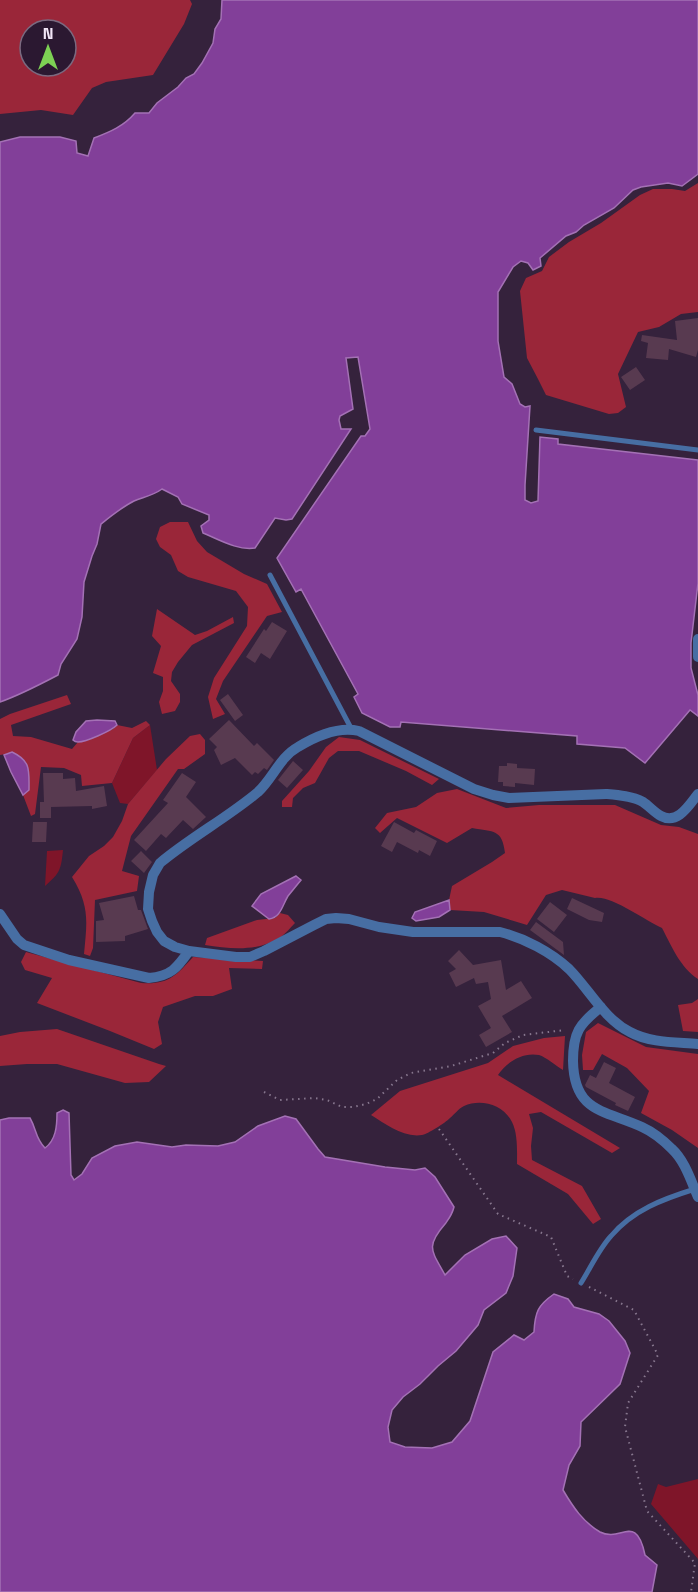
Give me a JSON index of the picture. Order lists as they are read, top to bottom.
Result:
{
  "north": "top"
}
